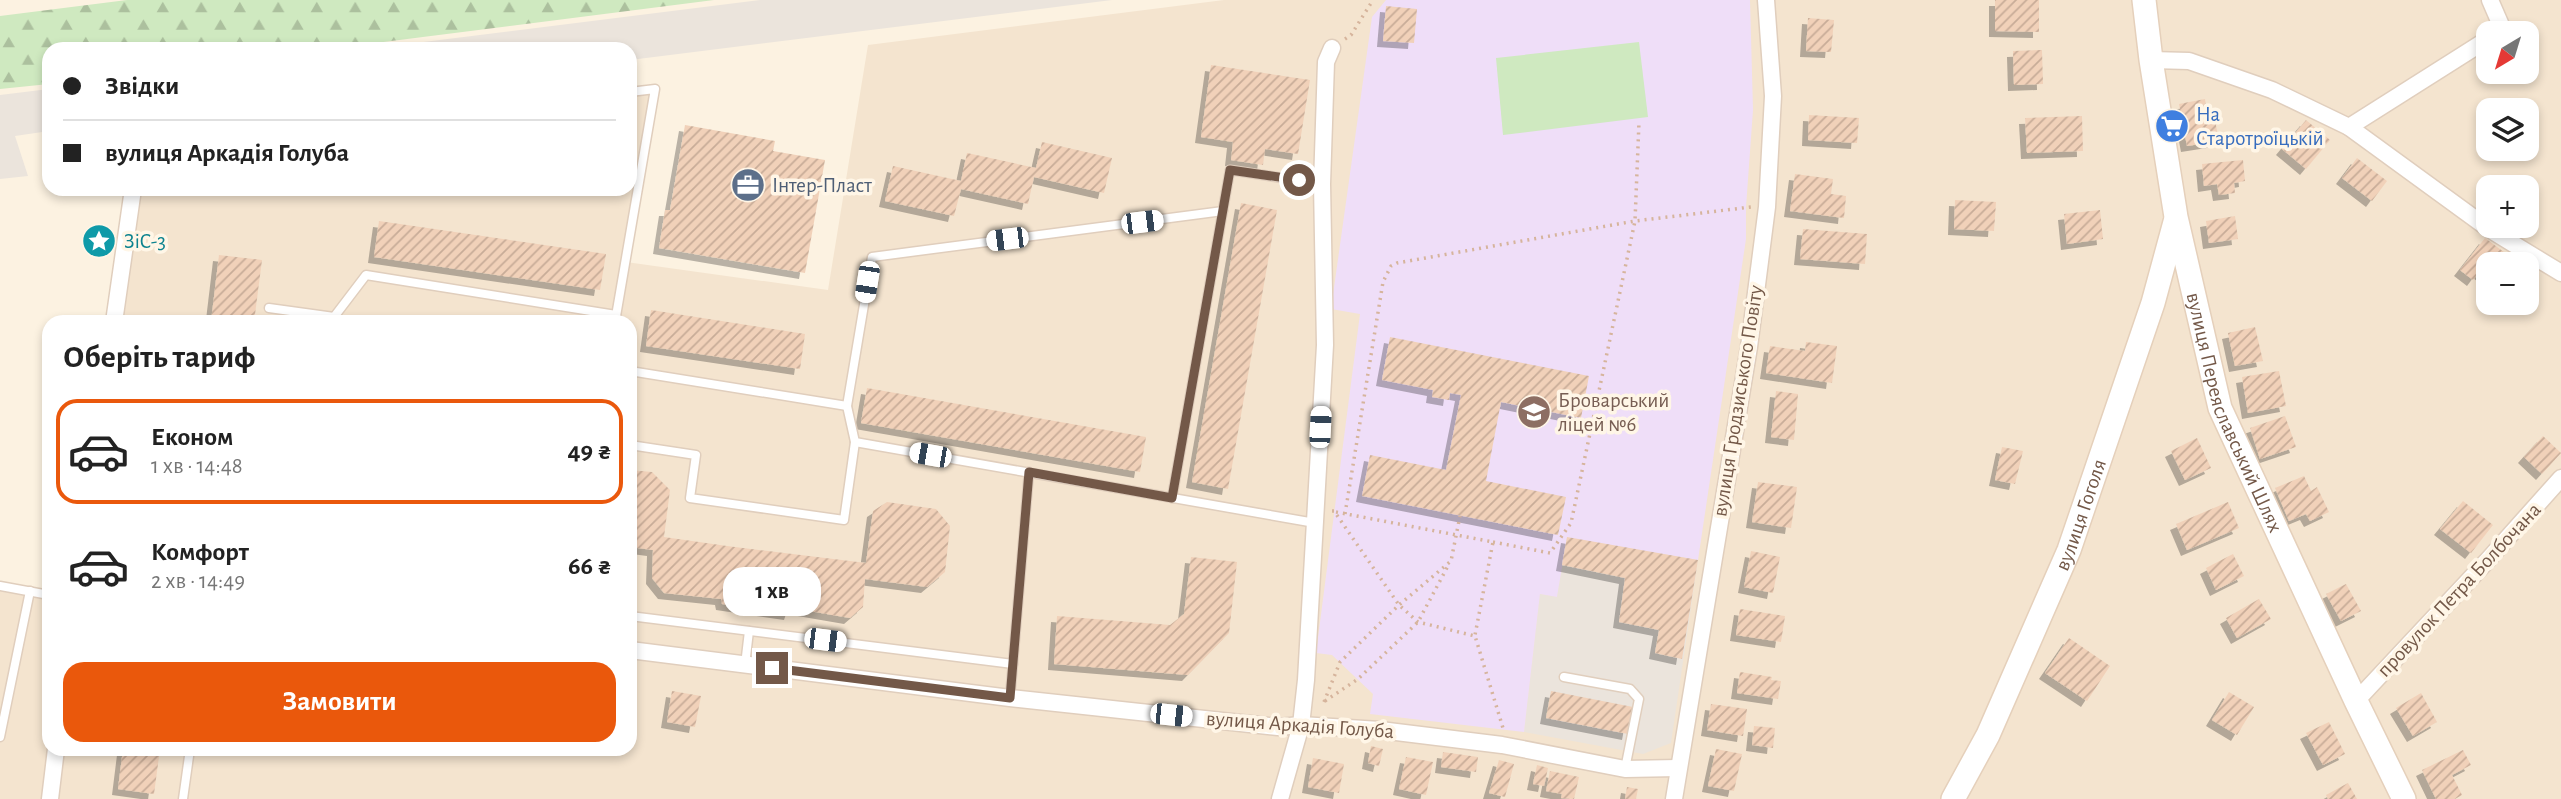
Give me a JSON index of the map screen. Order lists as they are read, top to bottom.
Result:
{
  "streets": {
    "street": [
      "вулиця Гродзиського Повіту",
      "вулиця Переяславський Шлях",
      "вулиця Гоголя",
      "провулок Петра Болбочана",
      "вулиця Аркадія Голуба"
    ]
  },
  "crossings": [
    ["вулиця Гродзиського Повіту", "вулиця Аркадія Голуба"],
    ["вулиця Переяславський Шлях", "вулиця Гоголя"],
    ["вулиця Переяславський Шлях", "провулок Петра Болбочана"]
  ],
  "places": {
    "supermarket": ["На Старотроїцькій"],
    "office": ["Інтер-Пласт"],
    "place": ["ЗіС-3"],
    "school or university": ["Броварський ліцей №6"]
  },
  "north": "bottom left",
  "page": {
    "map_buttons": ["+", "−"],
    "banner": ["Звідки", "вулиця Аркадія Голуба"],
    "heading": "Оберіть тариф",
    "list": [
      {
        "name": "Економ",
        "note": "1 хв · 14:48",
        "value": "49 ₴"
      },
      {
        "name": "Комфорт",
        "note": "2 хв · 14:49",
        "value": "66 ₴"
      }
    ],
    "bubble": "1 хв",
    "buttons": "Замовити"
  }
}
